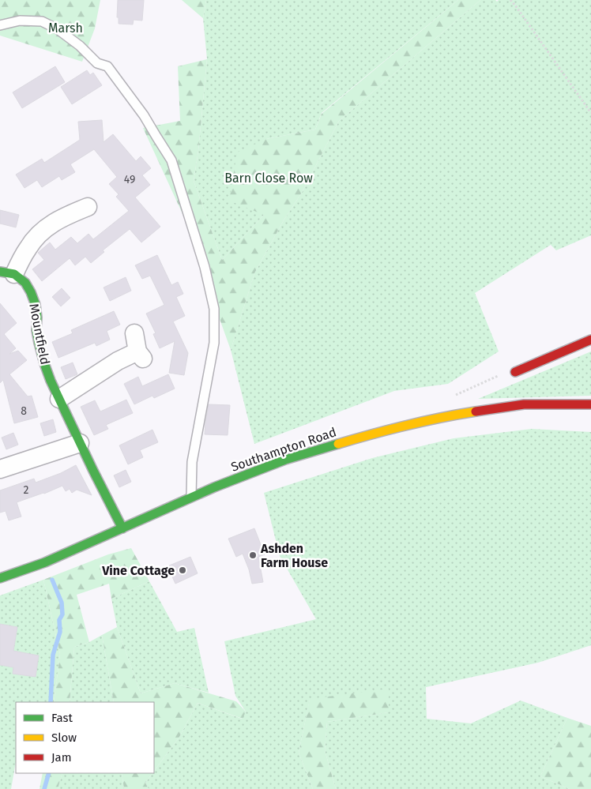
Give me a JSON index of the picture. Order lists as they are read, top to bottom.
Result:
{
  "streets": {
    "street": ["Mountfield", "Southampton Road"]
  },
  "crossings": [
    ["Mountfield", "Southampton Road"]
  ],
  "parks": ["Marsh", "Barn Close Row"],
  "places": ["Ashden Farm House", "Vine Cottage"],
  "house_numbers": ["49", "8", "2"],
  "legend": ["Fast", "Slow", "Jam"]
}
